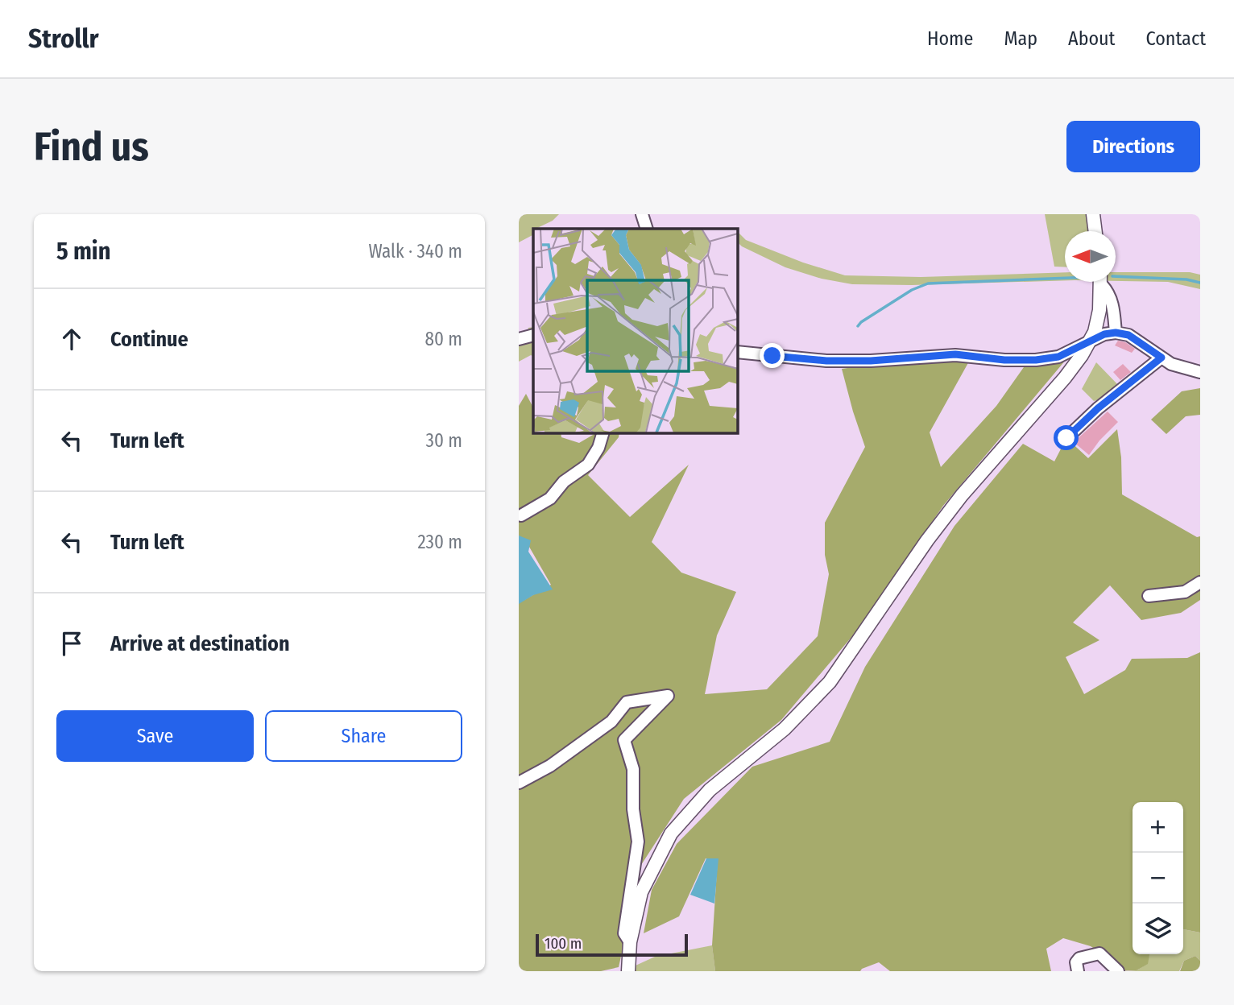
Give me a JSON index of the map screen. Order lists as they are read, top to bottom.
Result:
{
  "scale_bar": "100 m",
  "north": "left",
  "page": {
    "header": "Strollr",
    "nav": [
      "Home",
      "Map",
      "About",
      "Contact"
    ],
    "buttons": [
      "Directions",
      ["Save", "Share"]
    ],
    "title": "Find us",
    "heading": ["5 min", "Walk · 340 m"],
    "list": [
      ["Continue", "80 m"],
      ["Turn left", "30 m"],
      ["Turn left", "230 m"],
      "Arrive at destination"
    ],
    "map_buttons": ["+", "−"],
    "scale": "100 m"
  }
}
